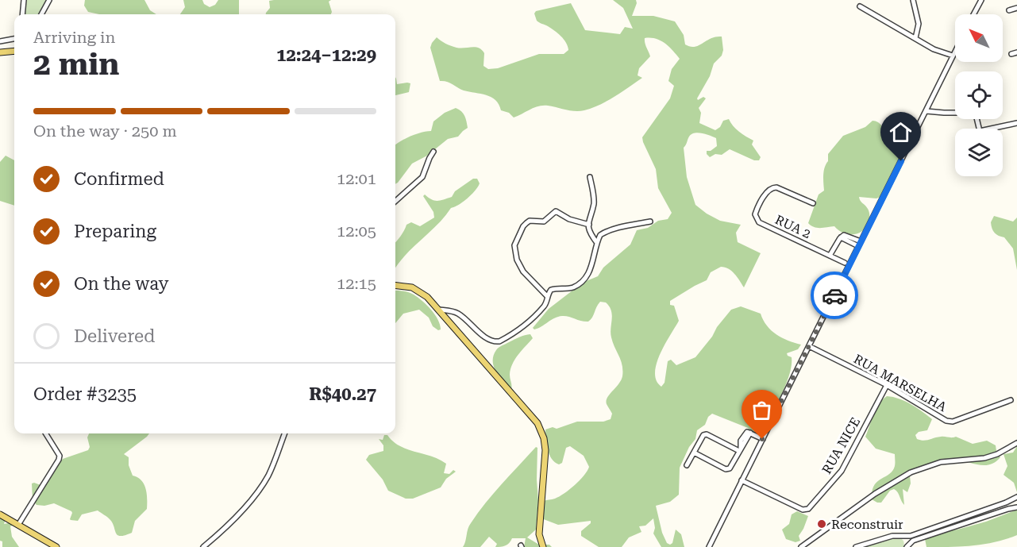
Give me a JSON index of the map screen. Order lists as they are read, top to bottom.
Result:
{
  "streets": {
    "street": ["RUA 2", "RUA MARSELHA", "RUA NICE"]
  },
  "crossings": [
    ["RUA MARSELHA", "RUA NICE"]
  ],
  "places": ["Reconstruir"],
  "north": "top left",
  "page": {
    "heading": ["2 min", "Arriving in", "12:24–12:29"],
    "panel": ["Order #3235", "R$40.27"],
    "bar": "On the way · 250 m",
    "list": [
      ["Confirmed", "12:01"],
      ["Preparing", "12:05"],
      ["On the way", "12:15"],
      "Delivered"
    ]
  }
}
